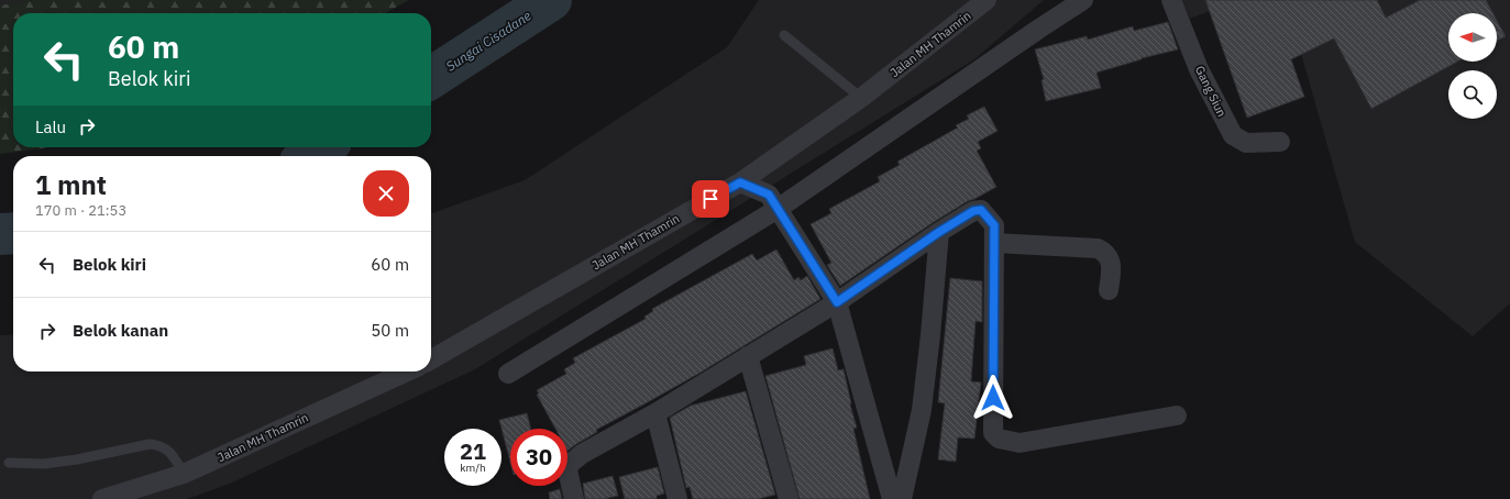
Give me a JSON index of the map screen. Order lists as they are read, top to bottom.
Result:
{
  "streets": {
    "street": ["Jalan MH Thamrin", "Gang Siun"]
  },
  "water": ["Sungai Cisadane"],
  "north": "left",
  "page": {
    "turn": ["60 m", "Belok kiri"],
    "then": "Lalu",
    "heading": ["1 mnt", "170 m · 21:53"],
    "list": [
      {
        "name": "Belok kiri",
        "value": "60 m"
      },
      {
        "name": "Belok kanan",
        "value": "50 m"
      }
    ],
    "speed": "21 km/h",
    "limit": "30"
  }
}
